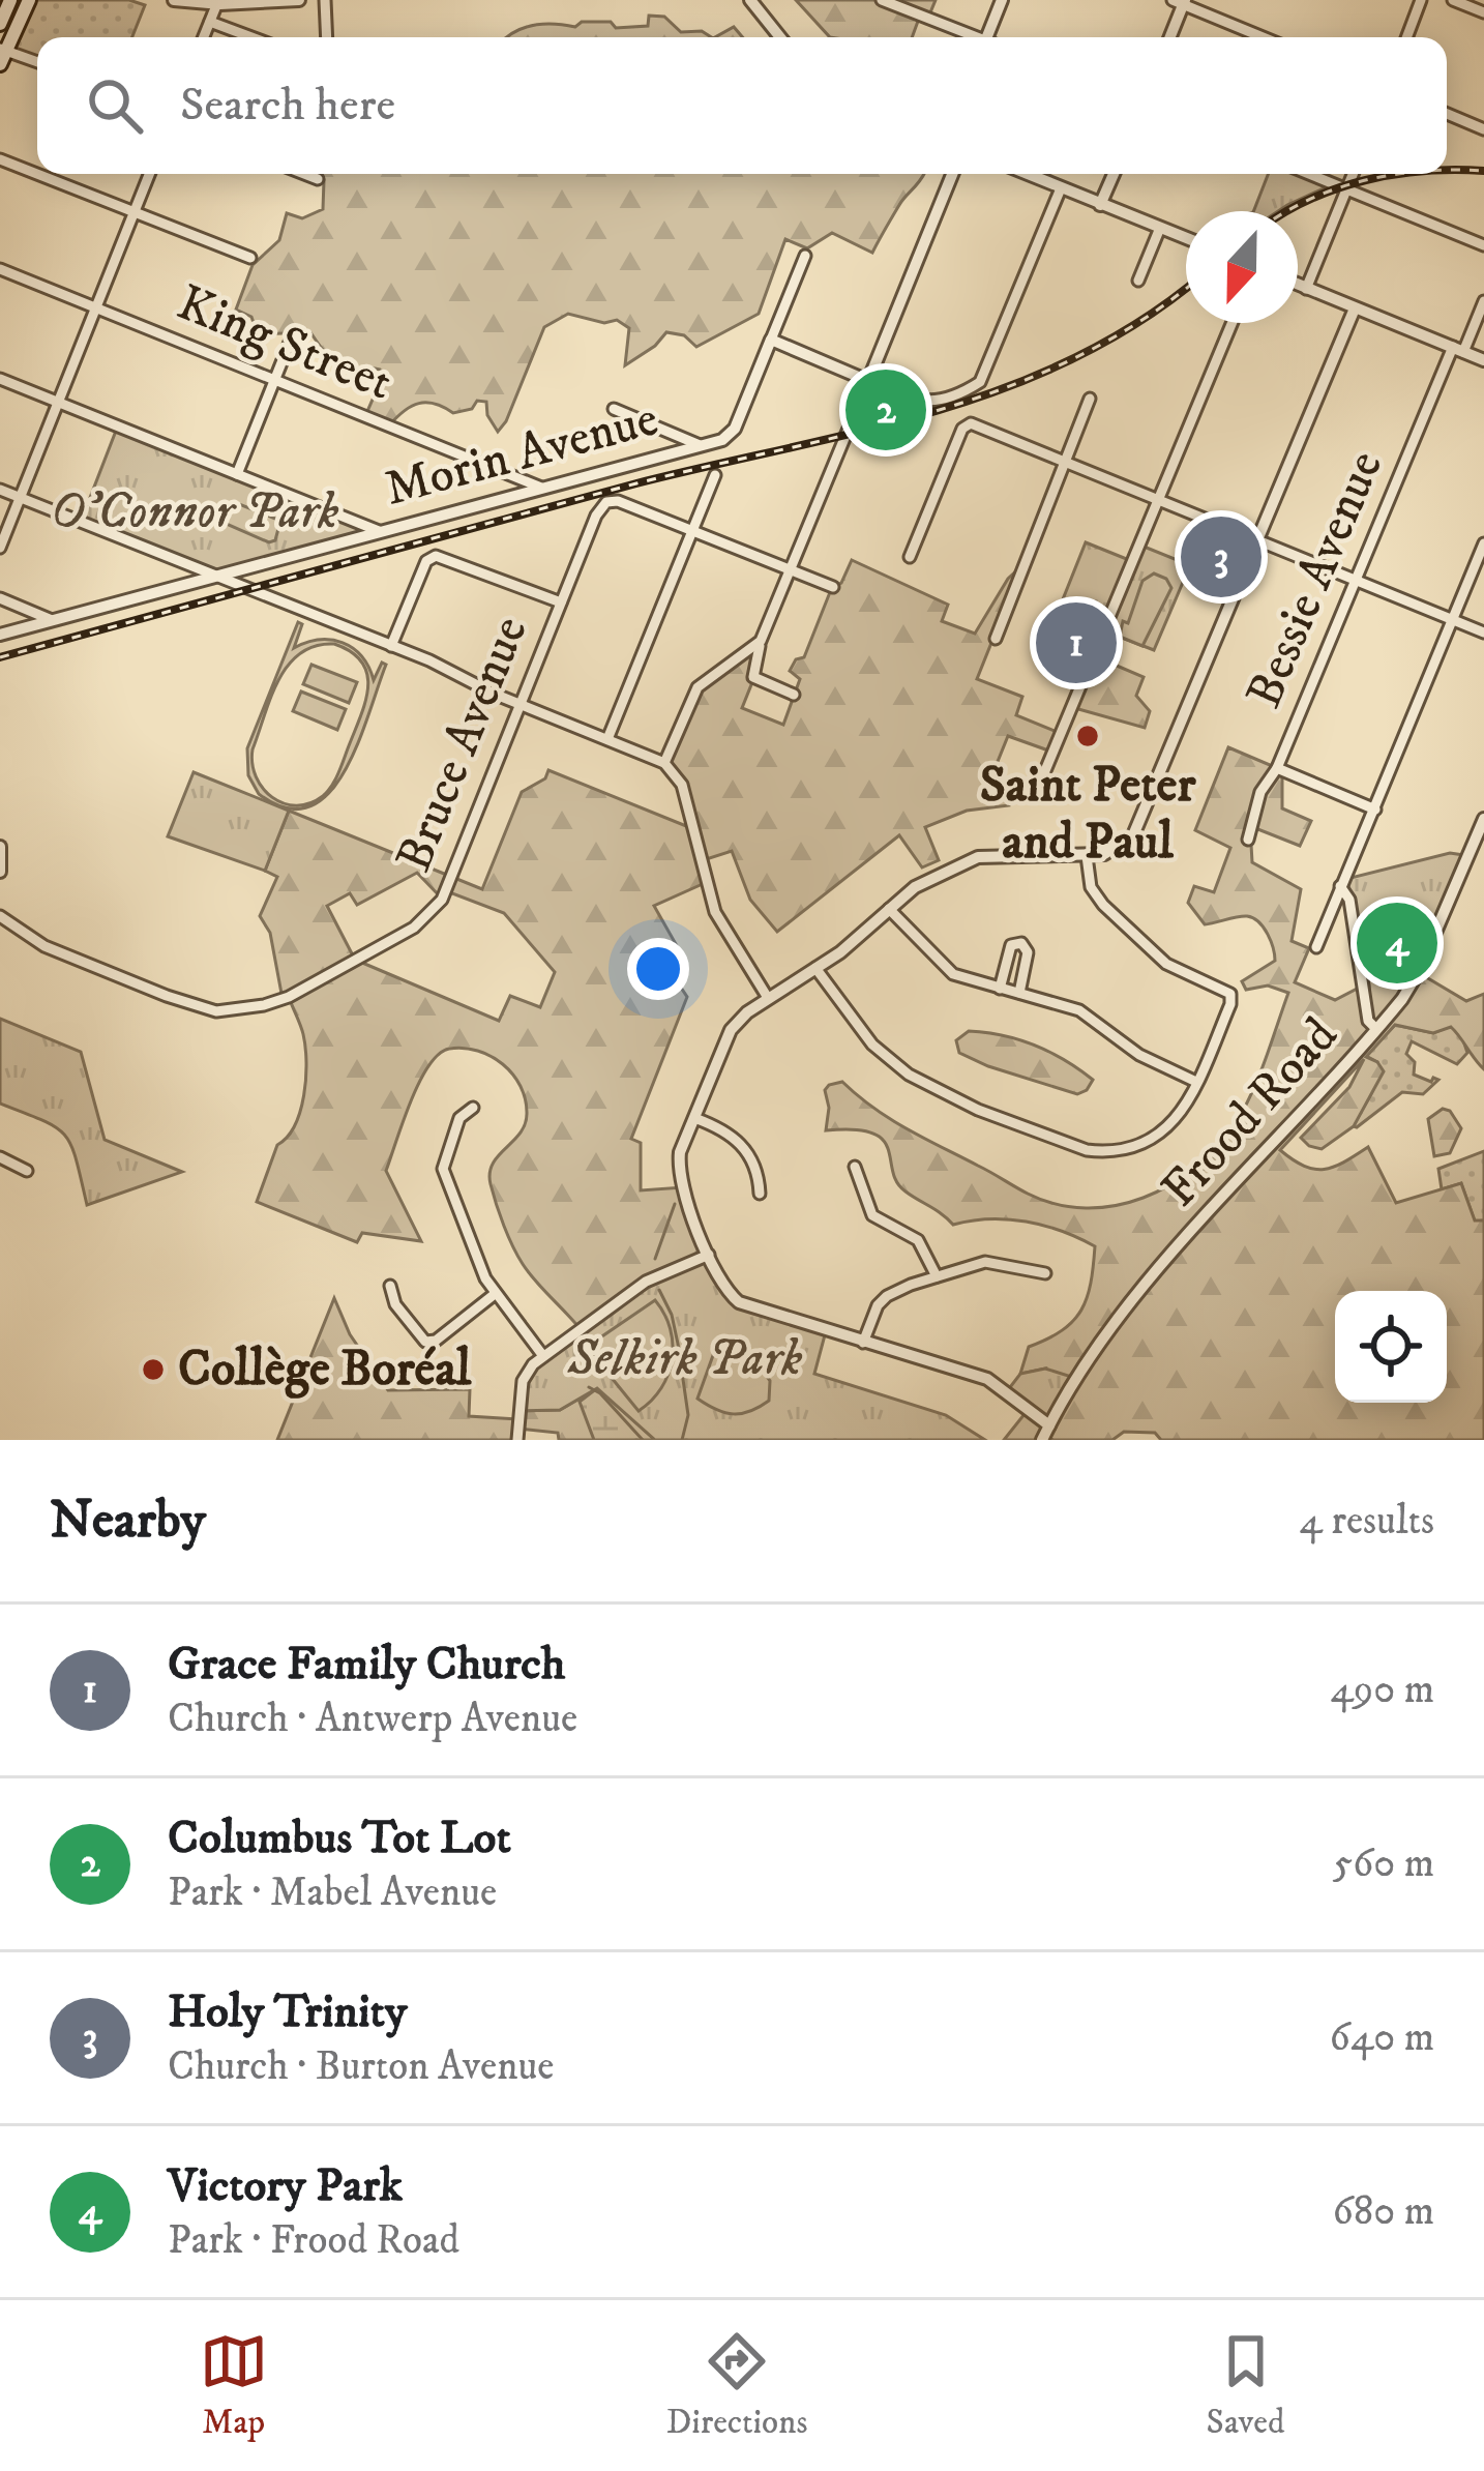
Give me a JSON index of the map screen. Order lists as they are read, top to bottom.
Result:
{
  "streets": {
    "street": [
      "King Street",
      "Morin Avenue",
      "Bessie Avenue",
      "Bruce Avenue",
      "Frood Road"
    ]
  },
  "crossings": [
    ["King Street", "Morin Avenue"]
  ],
  "parks": ["O'Connor Park", "Selkirk Park"],
  "places": ["Saint Peter and Paul", "Collège Boréal"],
  "north": "bottom",
  "page": {
    "search": "Search here",
    "pins": [
      "2",
      "3",
      "1",
      "4"
    ],
    "heading": ["Nearby", "4 results"],
    "list": [
      {
        "mark": "1",
        "name": "Grace Family Church",
        "note": "Church · Antwerp Avenue",
        "value": "490 m"
      },
      {
        "mark": "2",
        "name": "Columbus Tot Lot",
        "note": "Park · Mabel Avenue",
        "value": "560 m"
      },
      {
        "mark": "3",
        "name": "Holy Trinity",
        "note": "Church · Burton Avenue",
        "value": "640 m"
      },
      {
        "mark": "4",
        "name": "Victory Park",
        "note": "Park · Frood Road",
        "value": "680 m"
      }
    ],
    "nav": ["Map", "Directions", "Saved"]
  }
}
